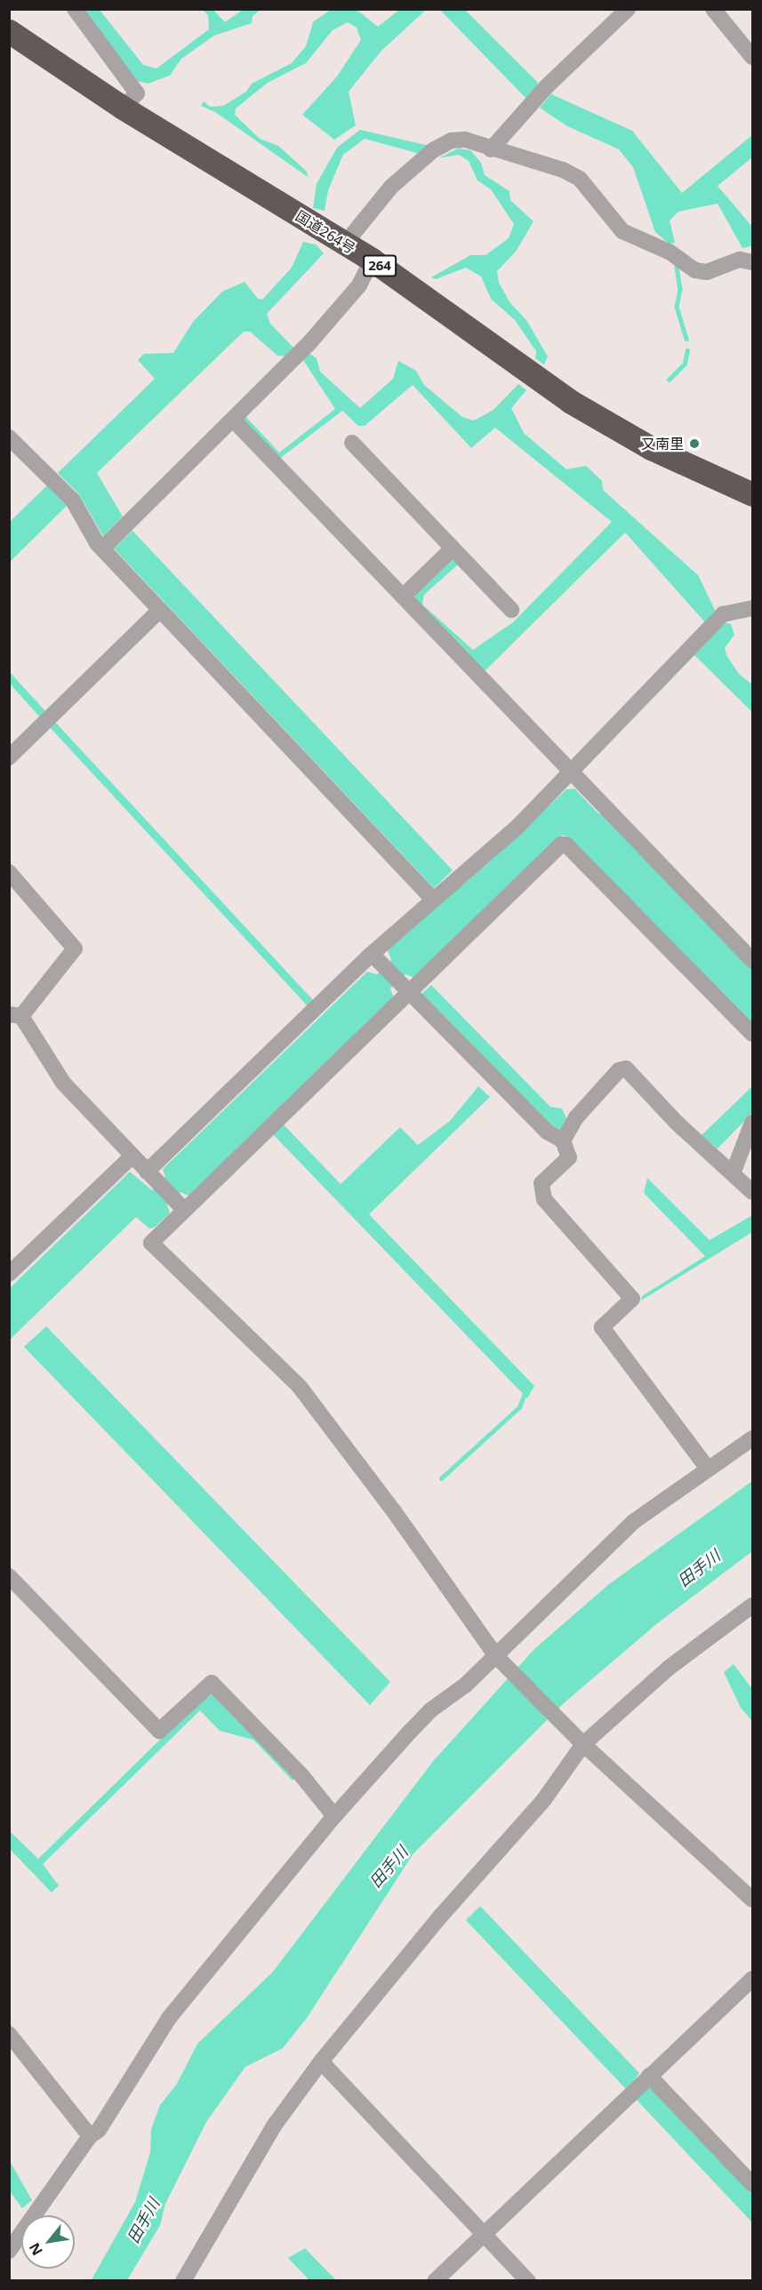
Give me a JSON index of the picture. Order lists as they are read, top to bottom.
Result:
{
  "streets": {
    "highway": ["国道264号", "264"]
  },
  "water": ["田手川"],
  "places": ["又南里"],
  "north": "bottom left"
}
